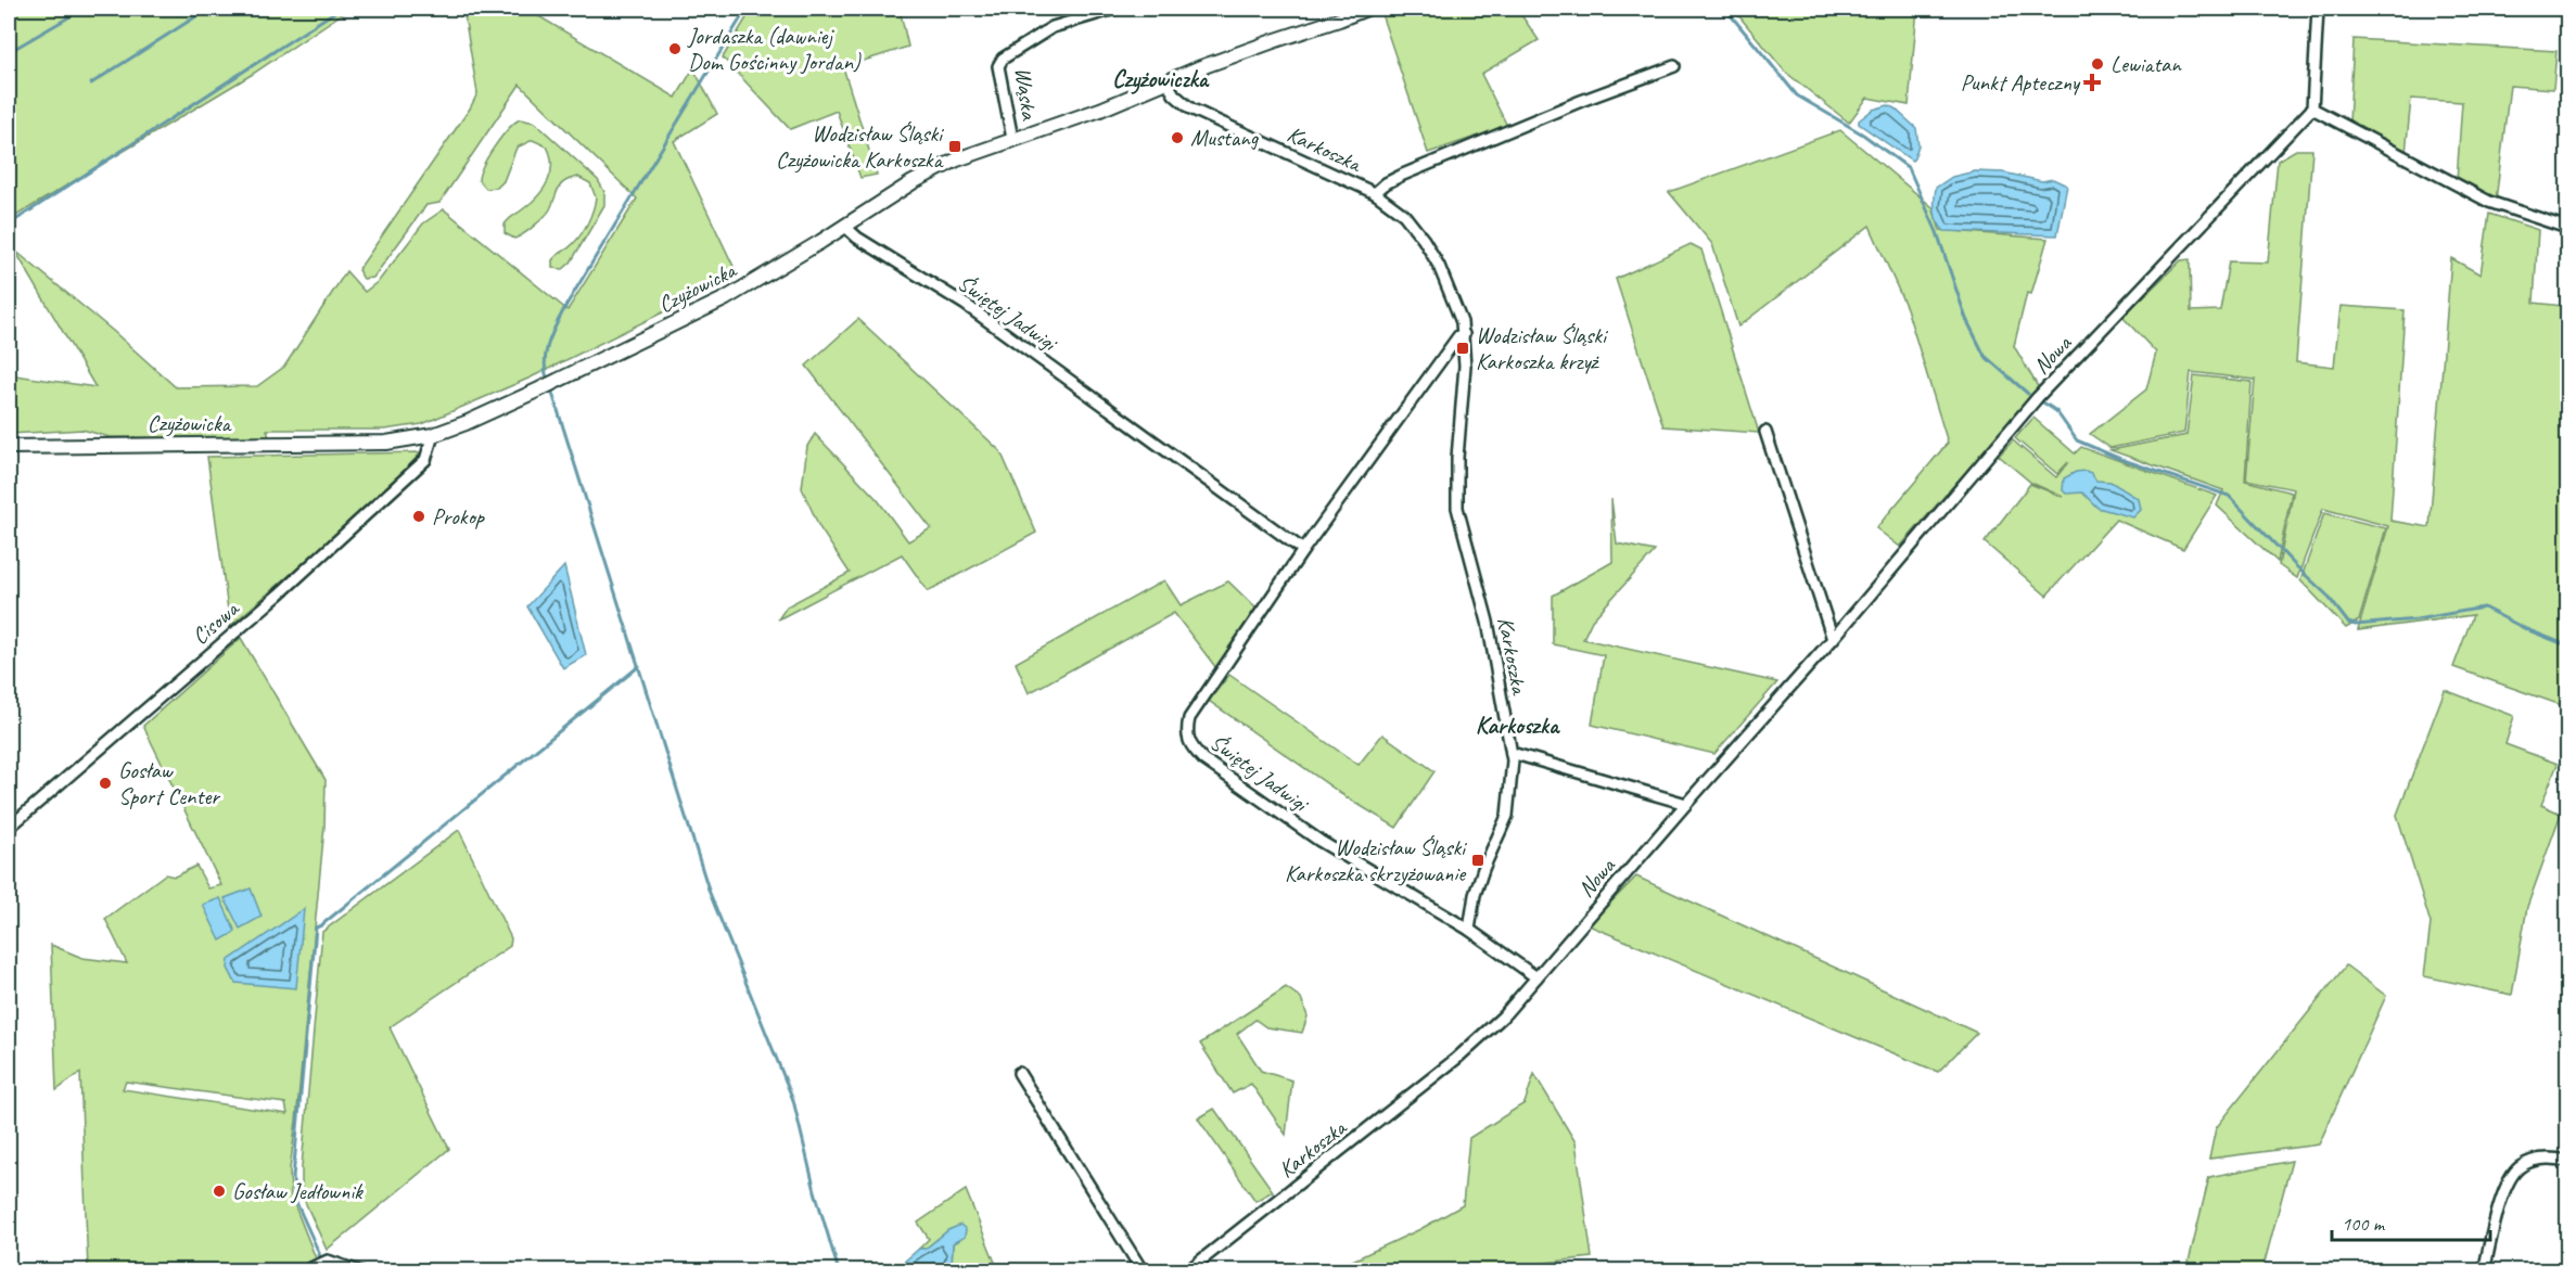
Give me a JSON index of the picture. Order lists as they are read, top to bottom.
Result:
{
  "streets": {
    "street": [
      "Wąska",
      "Karkoszka",
      "Czyżowicka",
      "Świętej Jadwigi",
      "Nowa",
      "Cisowa"
    ]
  },
  "crossings": [
    ["Wąska", "Czyżowicka"],
    ["Karkoszka", "Czyżowicka"],
    ["Karkoszka", "Świętej Jadwigi"],
    ["Karkoszka", "Nowa"],
    ["Czyżowicka", "Świętej Jadwigi"],
    ["Czyżowicka", "Cisowa"]
  ],
  "districts": ["Czyżowiczka", "Karkoszka"],
  "places": {
    "other": [
      "Jordaszka (dawniej Dom Gościnny Jordan)",
      "Lewiatan",
      "Mustang",
      "Prokop",
      "Gosław Sport Center",
      "Gosław Jedłownik"
    ],
    "health": ["Punkt Apteczny"],
    "transit": ["Wodzisław Śląski Czyżowicka Karkoszka", "Wodzisław Śląski Karkoszka krzyż", "Wodzisław Śląski Karkoszka skrzyżowanie"]
  },
  "scale_bar": "100 m"
}
